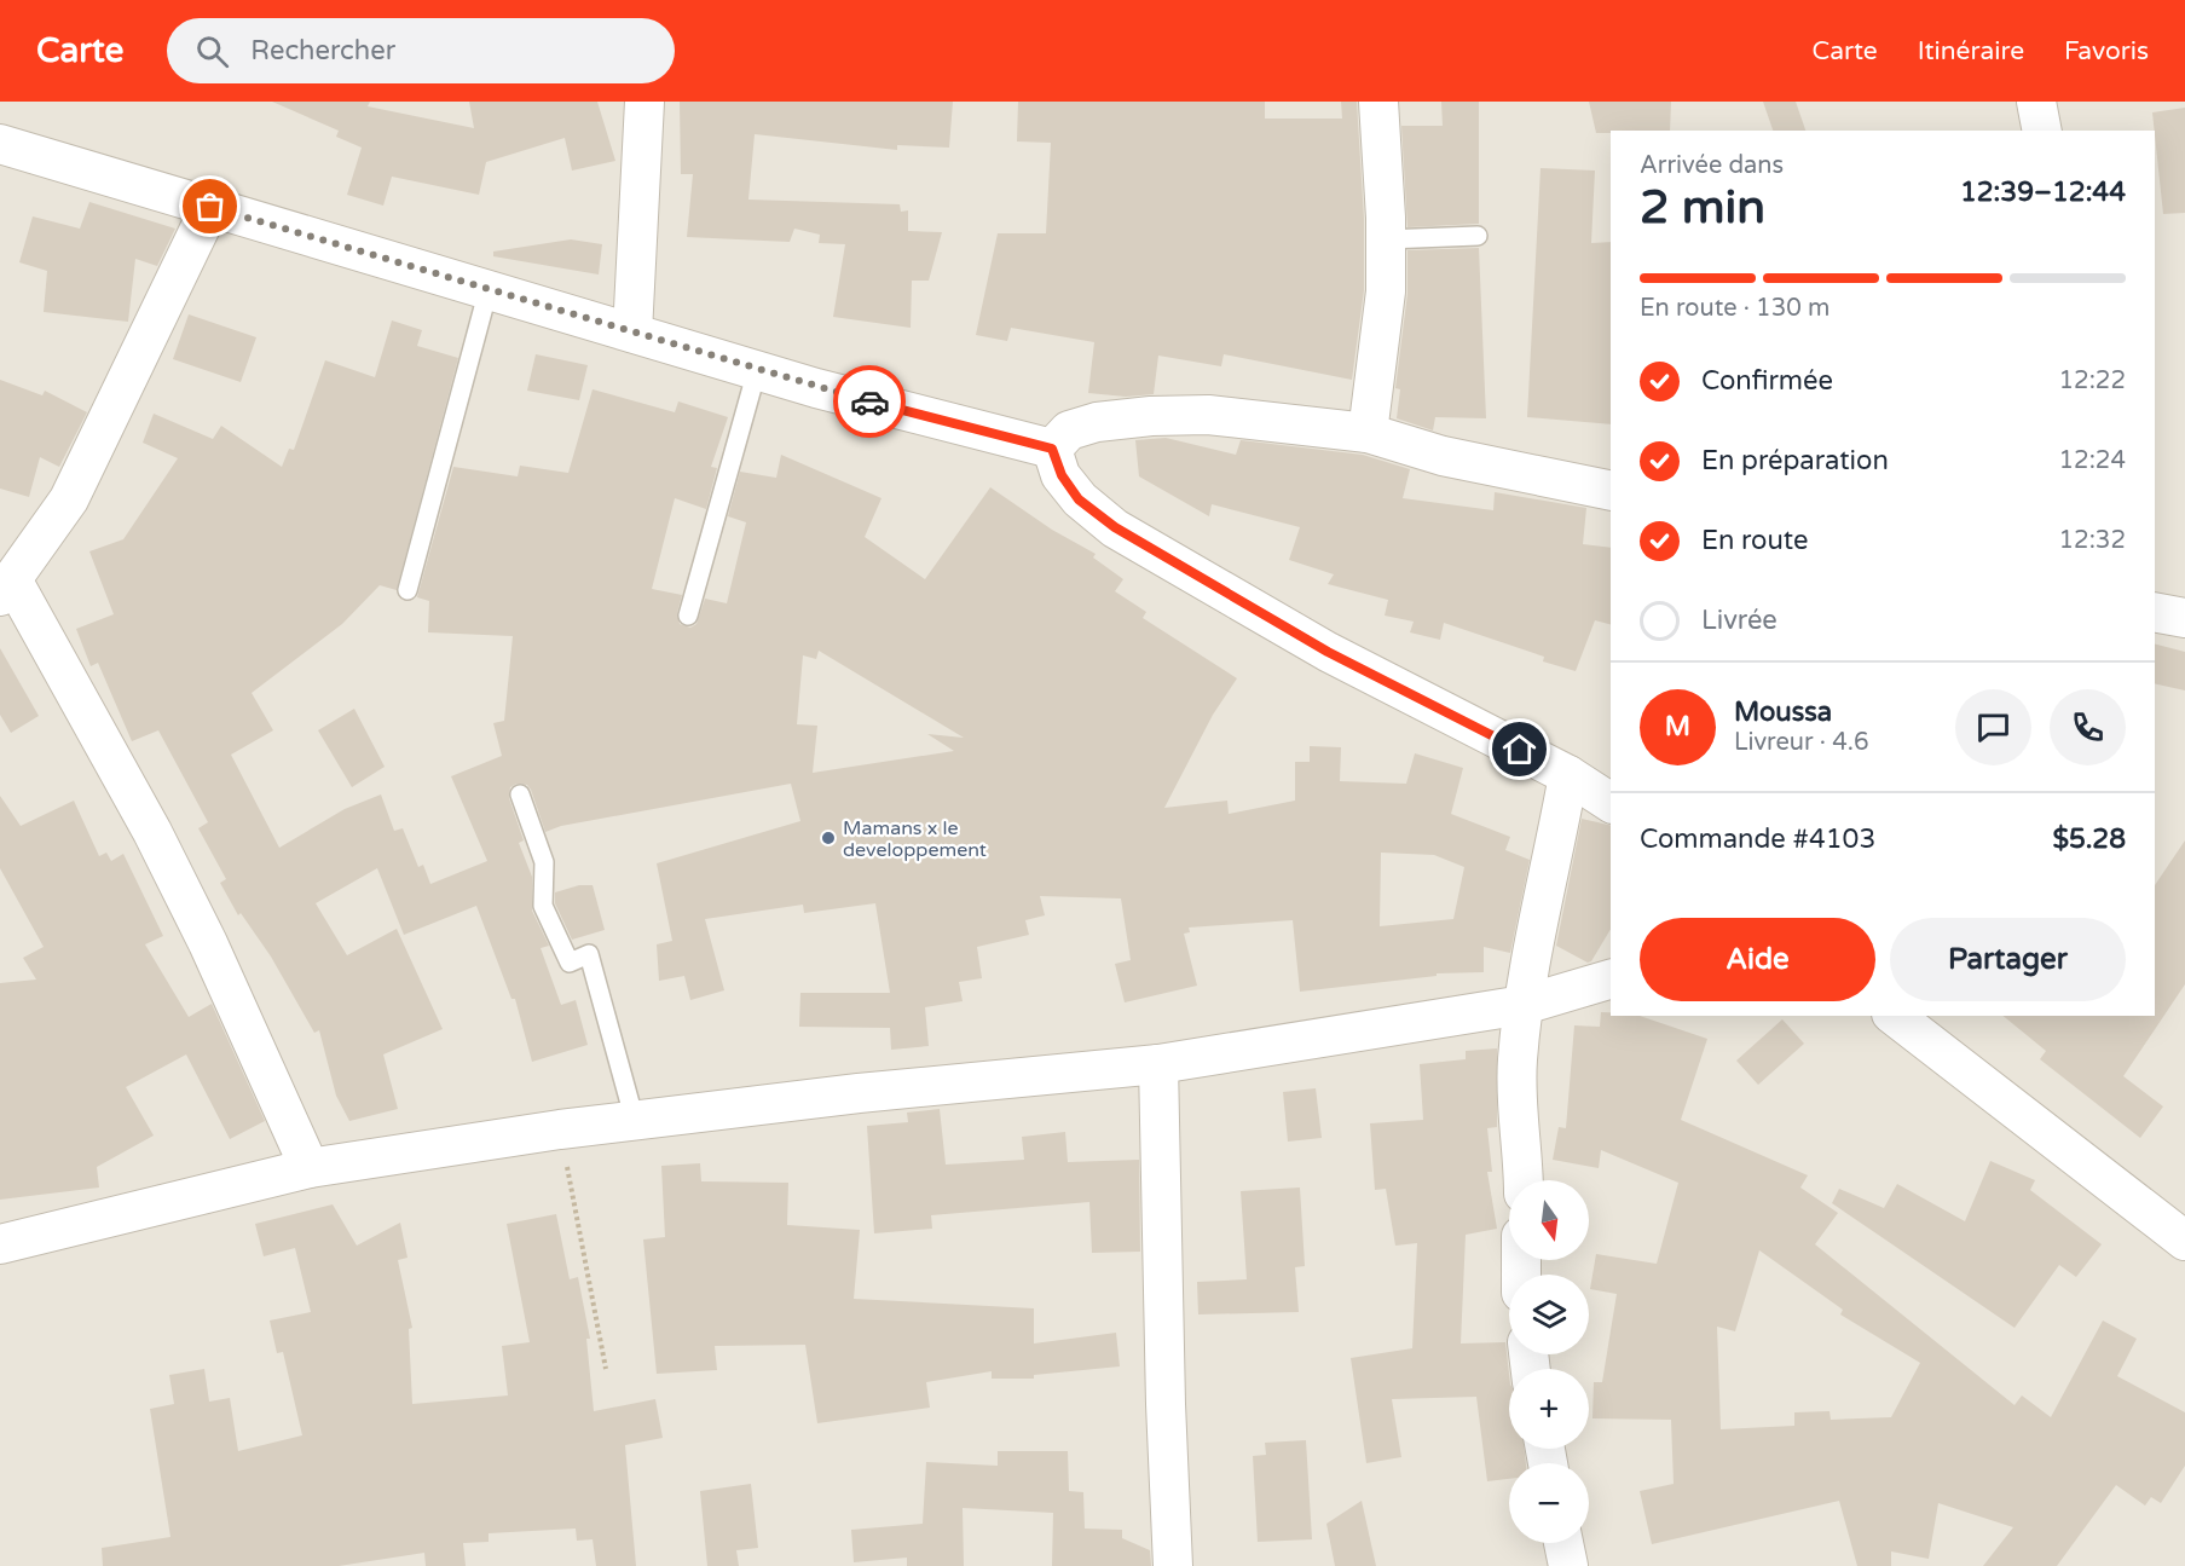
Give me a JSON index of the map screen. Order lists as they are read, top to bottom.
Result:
{
  "places": ["Mamans x le developpement"],
  "north": "bottom",
  "page": {
    "header": "Carte",
    "search": "Rechercher",
    "nav": ["Carte", "Itinéraire", "Favoris"],
    "heading": ["2 min", "Arrivée dans", "12:39–12:44"],
    "panel": [
      "Moussa",
      "Livreur · 4.6",
      "Commande #4103",
      "$5.28"
    ],
    "bar": "En route · 130 m",
    "list": [
      ["Confirmée", "12:22"],
      ["En préparation", "12:24"],
      ["En route", "12:32"],
      "Livrée"
    ],
    "round": "M",
    "buttons": ["Aide", "Partager"],
    "map_buttons": ["+", "−"]
  }
}
